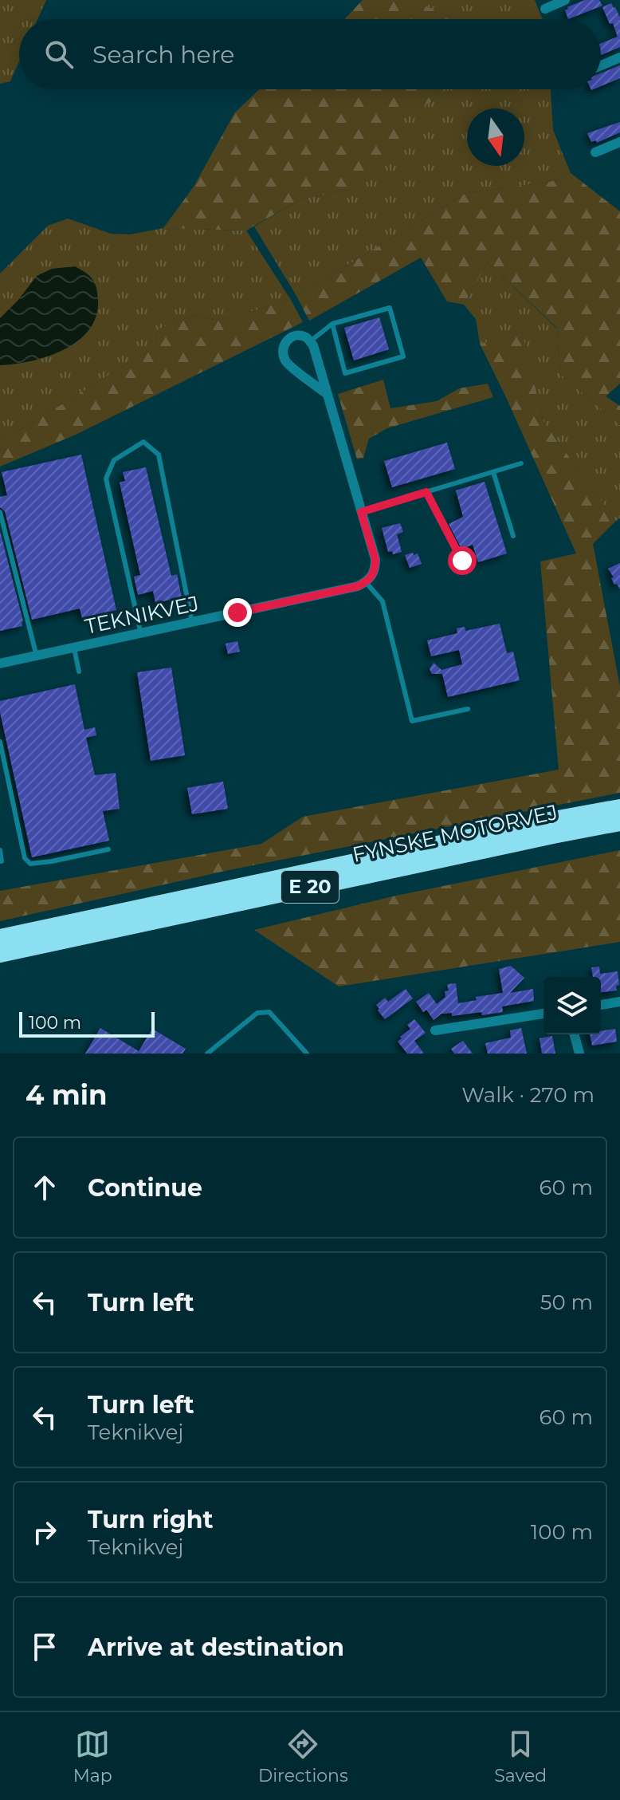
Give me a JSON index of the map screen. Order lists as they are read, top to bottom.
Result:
{
  "streets": {
    "highway": ["FYNSKE MOTORVEJ", "E 20"],
    "street": ["TEKNIKVEJ"]
  },
  "scale_bar": "100 m",
  "north": "bottom",
  "page": {
    "search": "Search here",
    "scale": "100 m",
    "heading": ["4 min", "Walk · 270 m"],
    "list": [
      ["Continue", "60 m"],
      ["Turn left", "50 m"],
      ["Turn left", "Teknikvej", "60 m"],
      ["Turn right", "Teknikvej", "100 m"],
      "Arrive at destination"
    ],
    "nav": ["Map", "Directions", "Saved"]
  }
}
